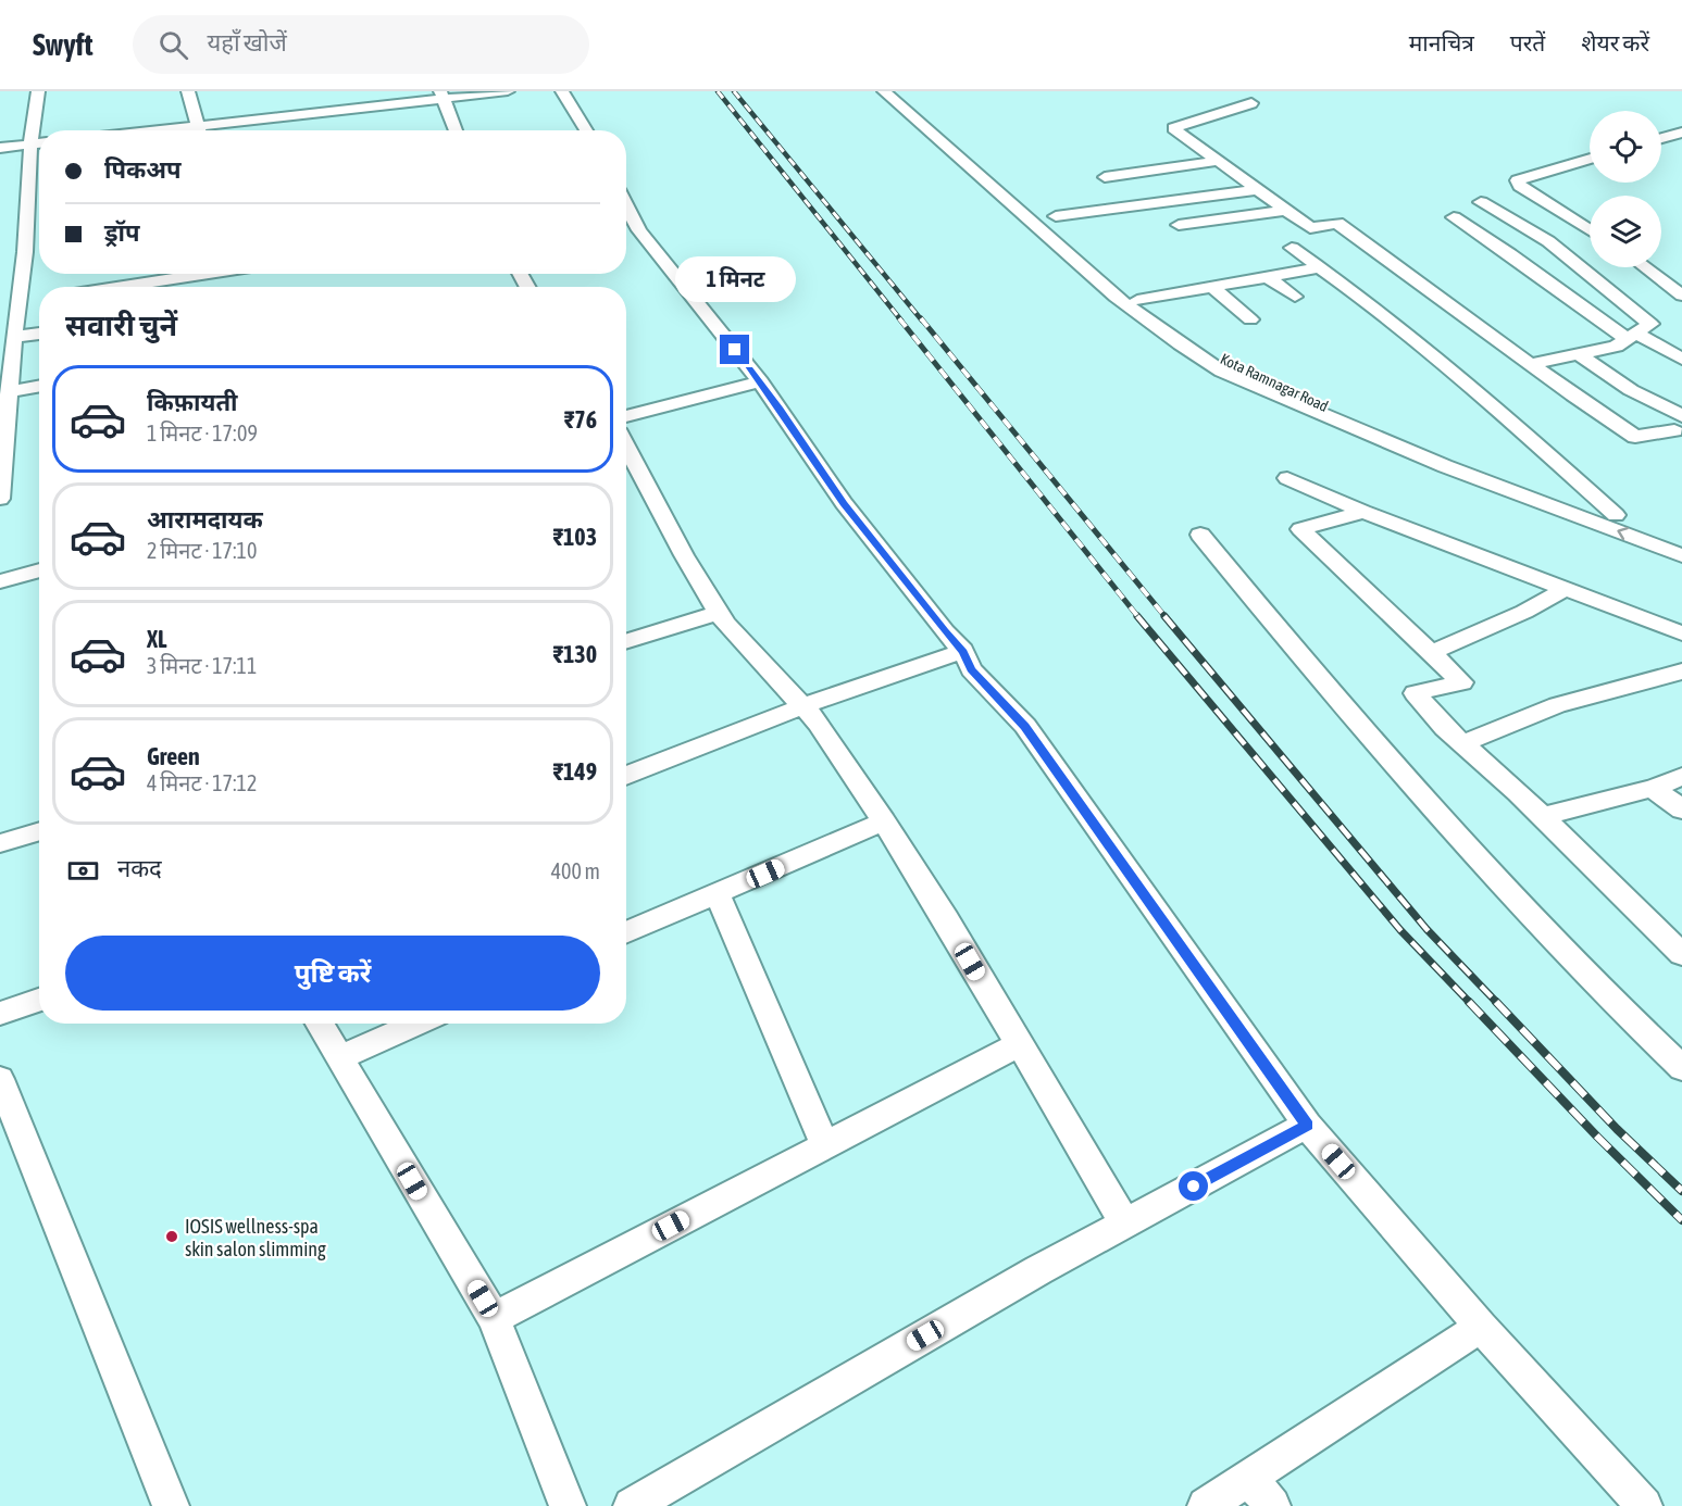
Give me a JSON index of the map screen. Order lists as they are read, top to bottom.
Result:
{
  "streets": {
    "street": ["Kota Ramnagar Road"]
  },
  "places": ["IOSIS wellness-spa skin salon slimming"],
  "page": {
    "header": "Swyft",
    "search": "यहाँ खोजें",
    "nav": ["मानचित्र", "परतें", "शेयर करें"],
    "banner": ["पिकअप", "ड्रॉप"],
    "bubble": "1 मिनट",
    "heading": "सवारी चुनें",
    "list": [
      {
        "name": "किफ़ायती",
        "note": "1 मिनट · 17:09",
        "value": "₹76"
      },
      {
        "name": "आरामदायक",
        "note": "2 मिनट · 17:10",
        "value": "₹103"
      },
      {
        "name": "XL",
        "note": "3 मिनट · 17:11",
        "value": "₹130"
      },
      {
        "name": "Green",
        "note": "4 मिनट · 17:12",
        "value": "₹149"
      }
    ],
    "pay": ["नकद", "400 m"],
    "buttons": "पुष्टि करें"
  }
}
